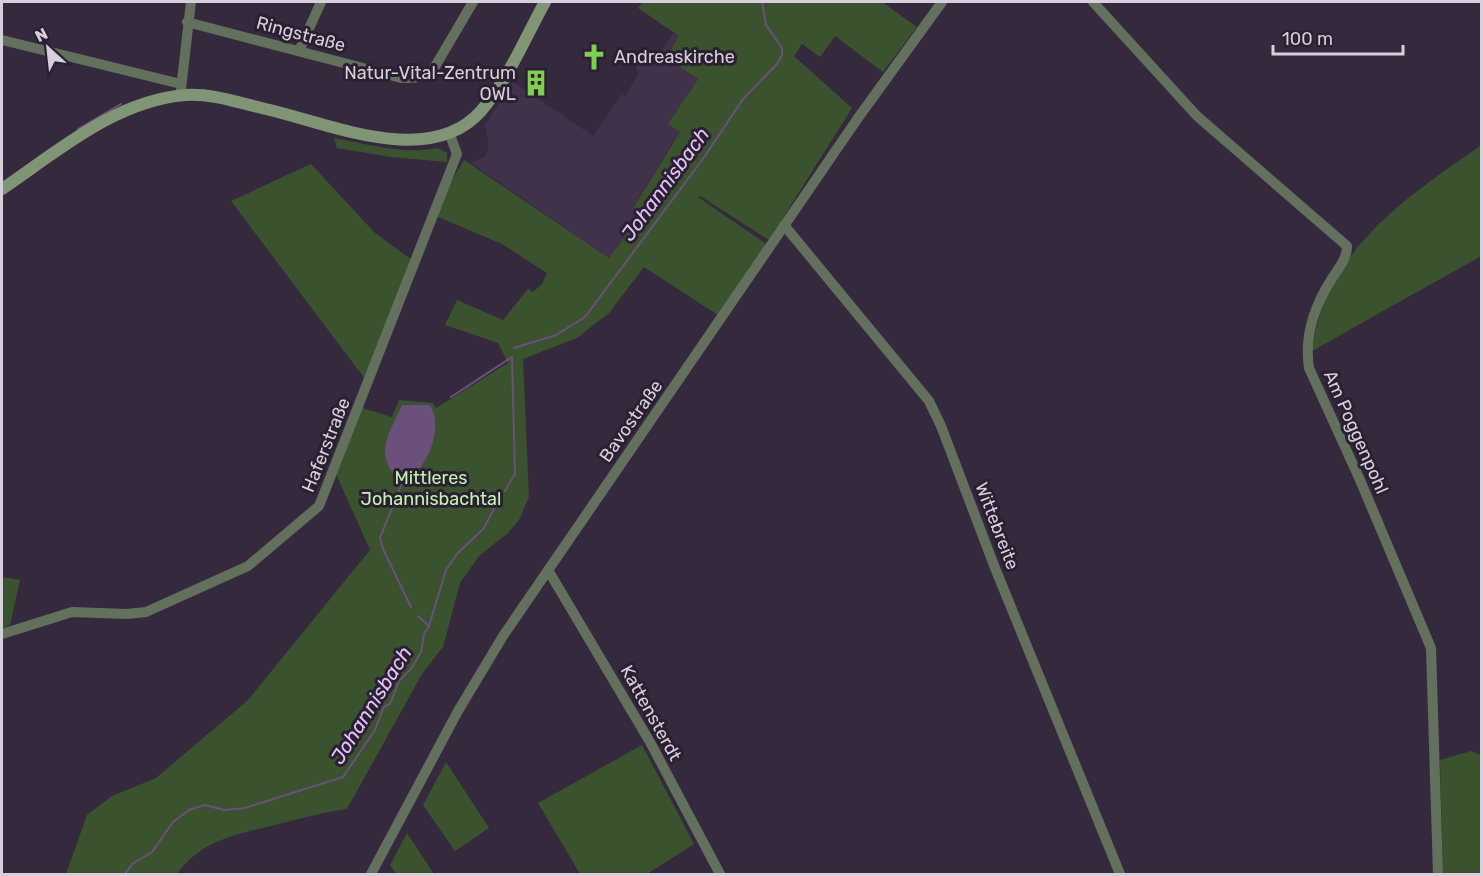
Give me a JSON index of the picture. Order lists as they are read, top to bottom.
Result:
{
  "streets": {
    "street": [
      "Ringstraße",
      "Bavostraße",
      "Am Poggenpohl",
      "Haferstraße",
      "Wittebreite",
      "Kattensterdt"
    ]
  },
  "crossings": [
    ["Bavostraße", "Wittebreite"],
    ["Bavostraße", "Kattensterdt"]
  ],
  "water": ["Johannisbach"],
  "parks": ["Mittleres Johannisbachtal"],
  "places": {
    "church": ["Andreaskirche"],
    "building": ["Natur-Vital-Zentrum OWL"]
  },
  "scale_bar": "100 m",
  "north": "top left"
}
